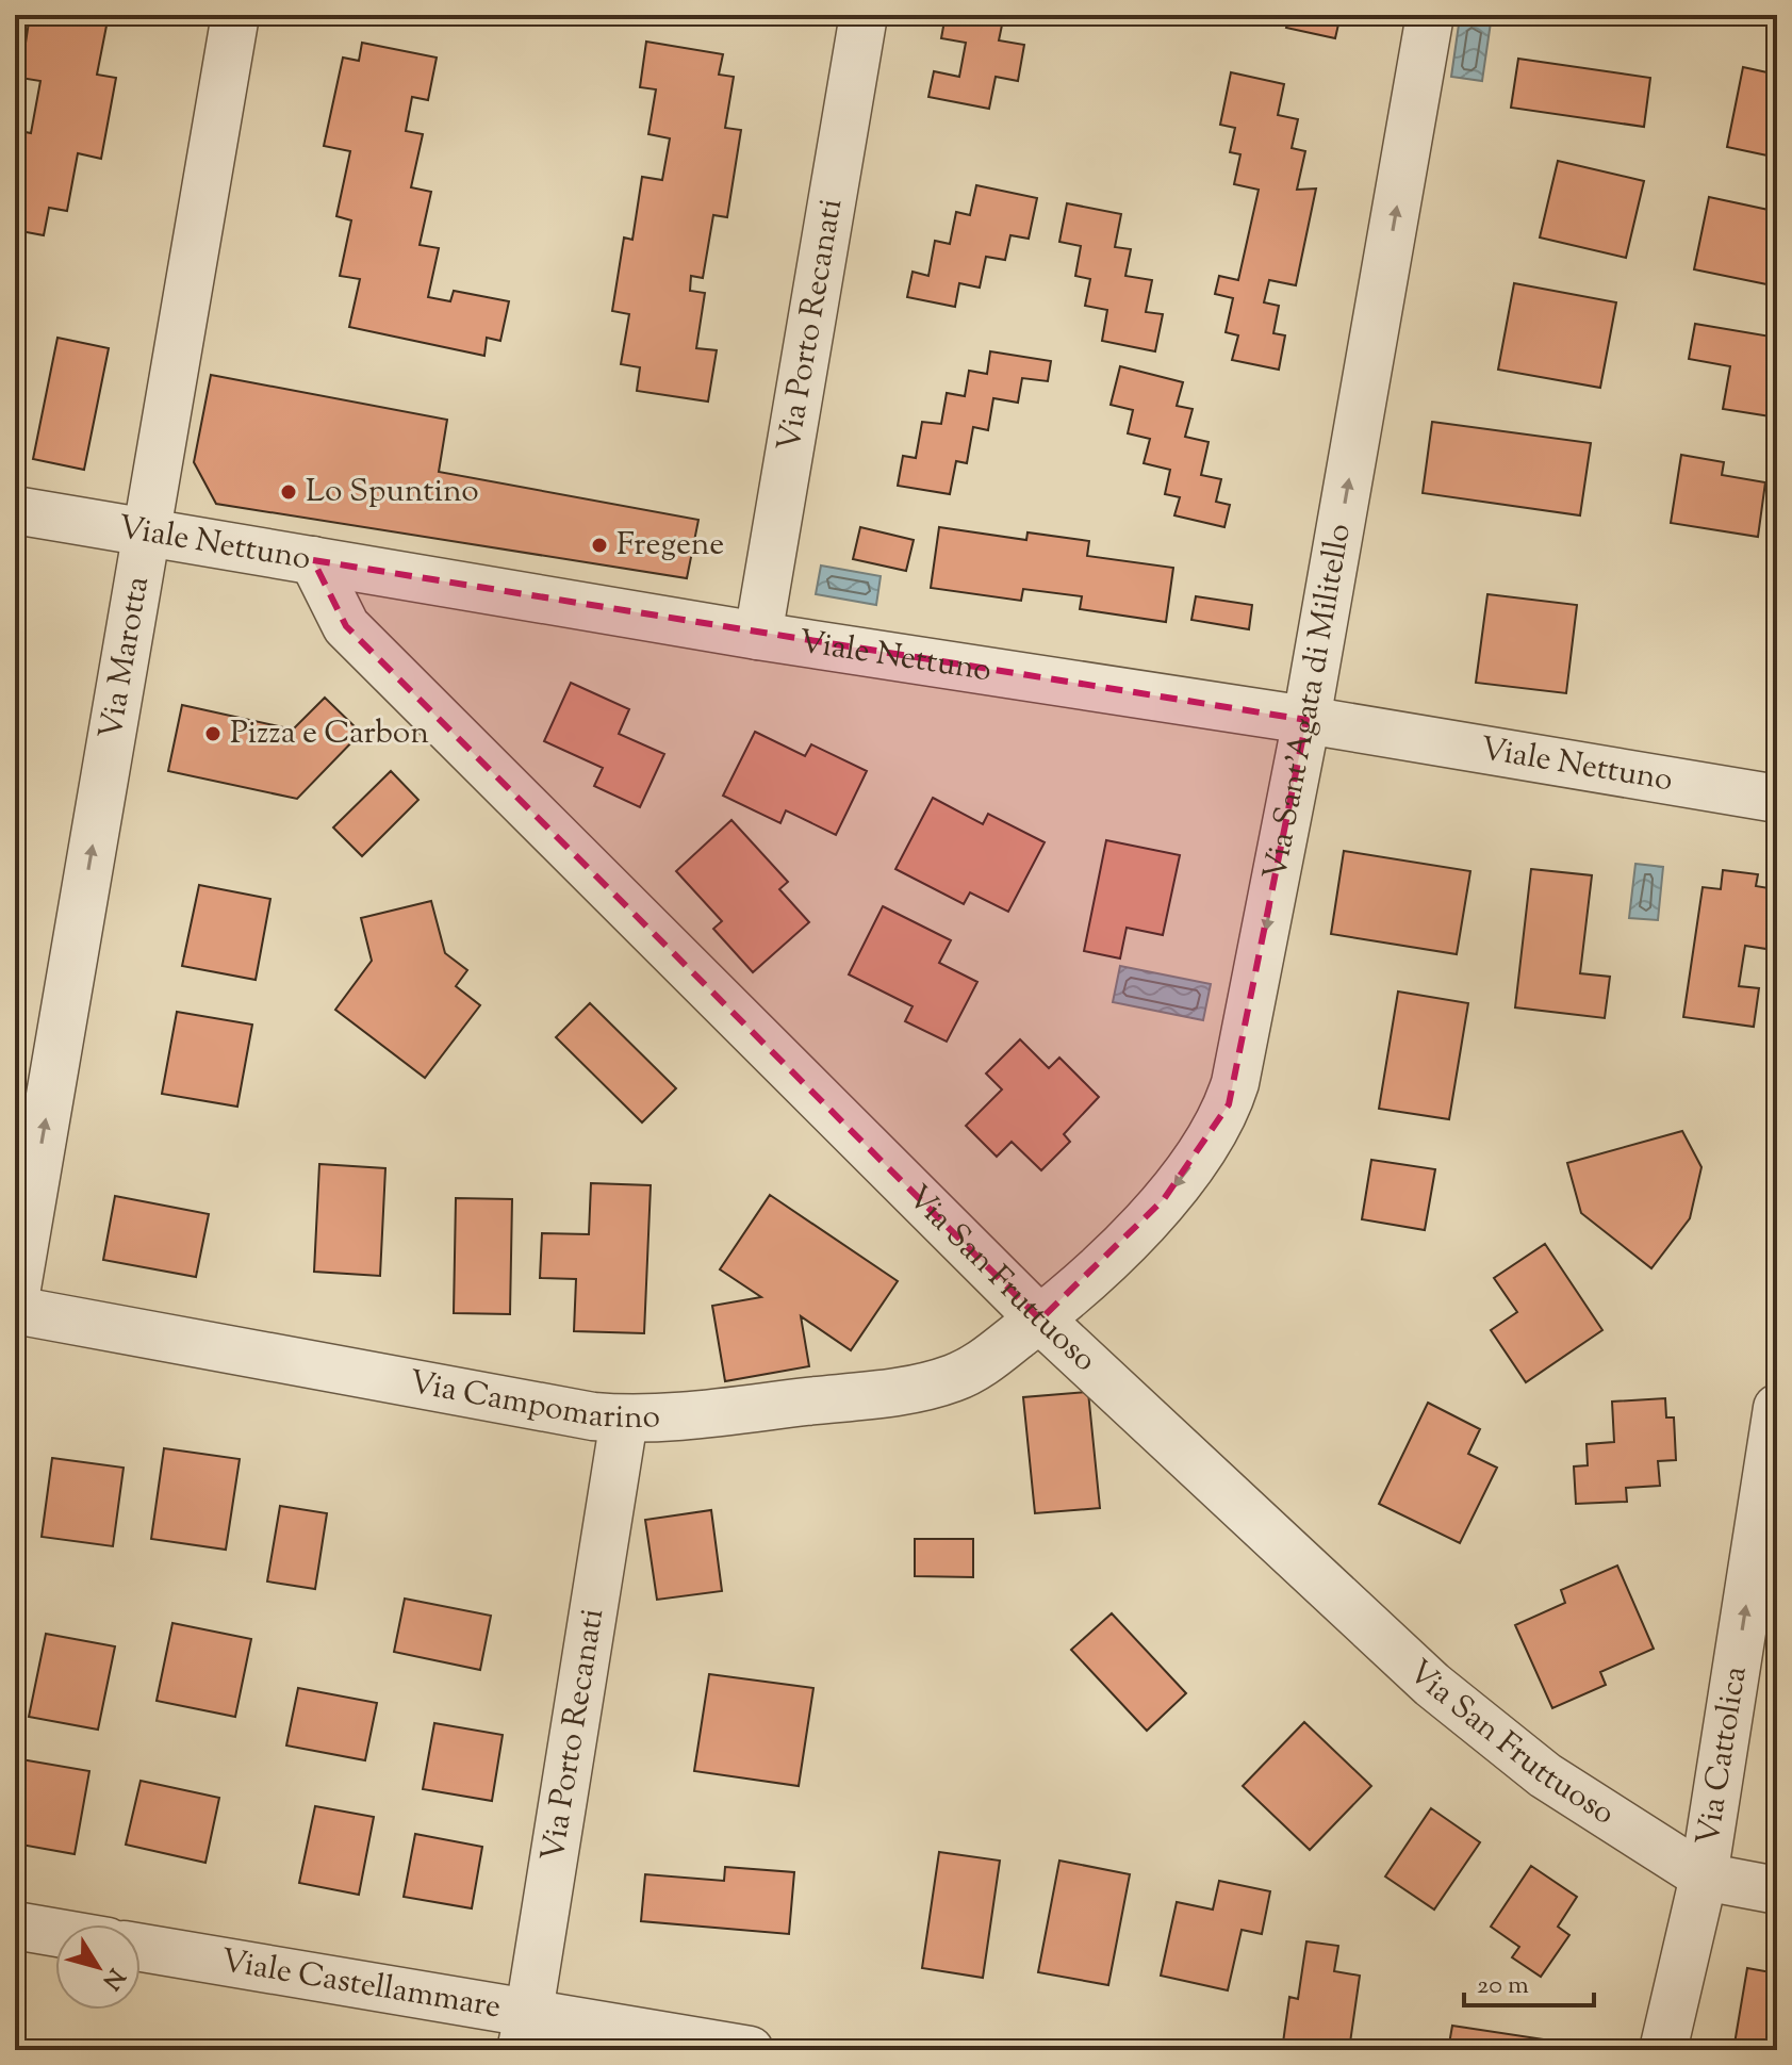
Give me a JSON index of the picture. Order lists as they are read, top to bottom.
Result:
{
  "streets": {
    "street": [
      "Via Porto Recanati",
      "Viale Nettuno",
      "Via Marotta",
      "Via Sant'Agata di Militello",
      "Via San Fruttuoso",
      "Via Campomarino",
      "Via Cattolica",
      "Viale Castellammare"
    ]
  },
  "crossings": [
    ["Via Porto Recanati", "Viale Nettuno"],
    ["Via Porto Recanati", "Via Campomarino"],
    ["Via Porto Recanati", "Viale Castellammare"],
    ["Viale Nettuno", "Via Marotta"],
    ["Viale Nettuno", "Via Sant'Agata di Militello"],
    ["Viale Nettuno", "Via San Fruttuoso"],
    ["Via Sant'Agata di Militello", "Via San Fruttuoso"],
    ["Via Sant'Agata di Militello", "Via Campomarino"],
    ["Via San Fruttuoso", "Via Campomarino"],
    ["Via San Fruttuoso", "Via Cattolica"]
  ],
  "one_way": ["Via Marotta", "Via Cattolica"],
  "places": ["Lo Spuntino", "Fregene", "Pizza e Carbon"],
  "scale_bar": "20 m",
  "north": "bottom right"
}
